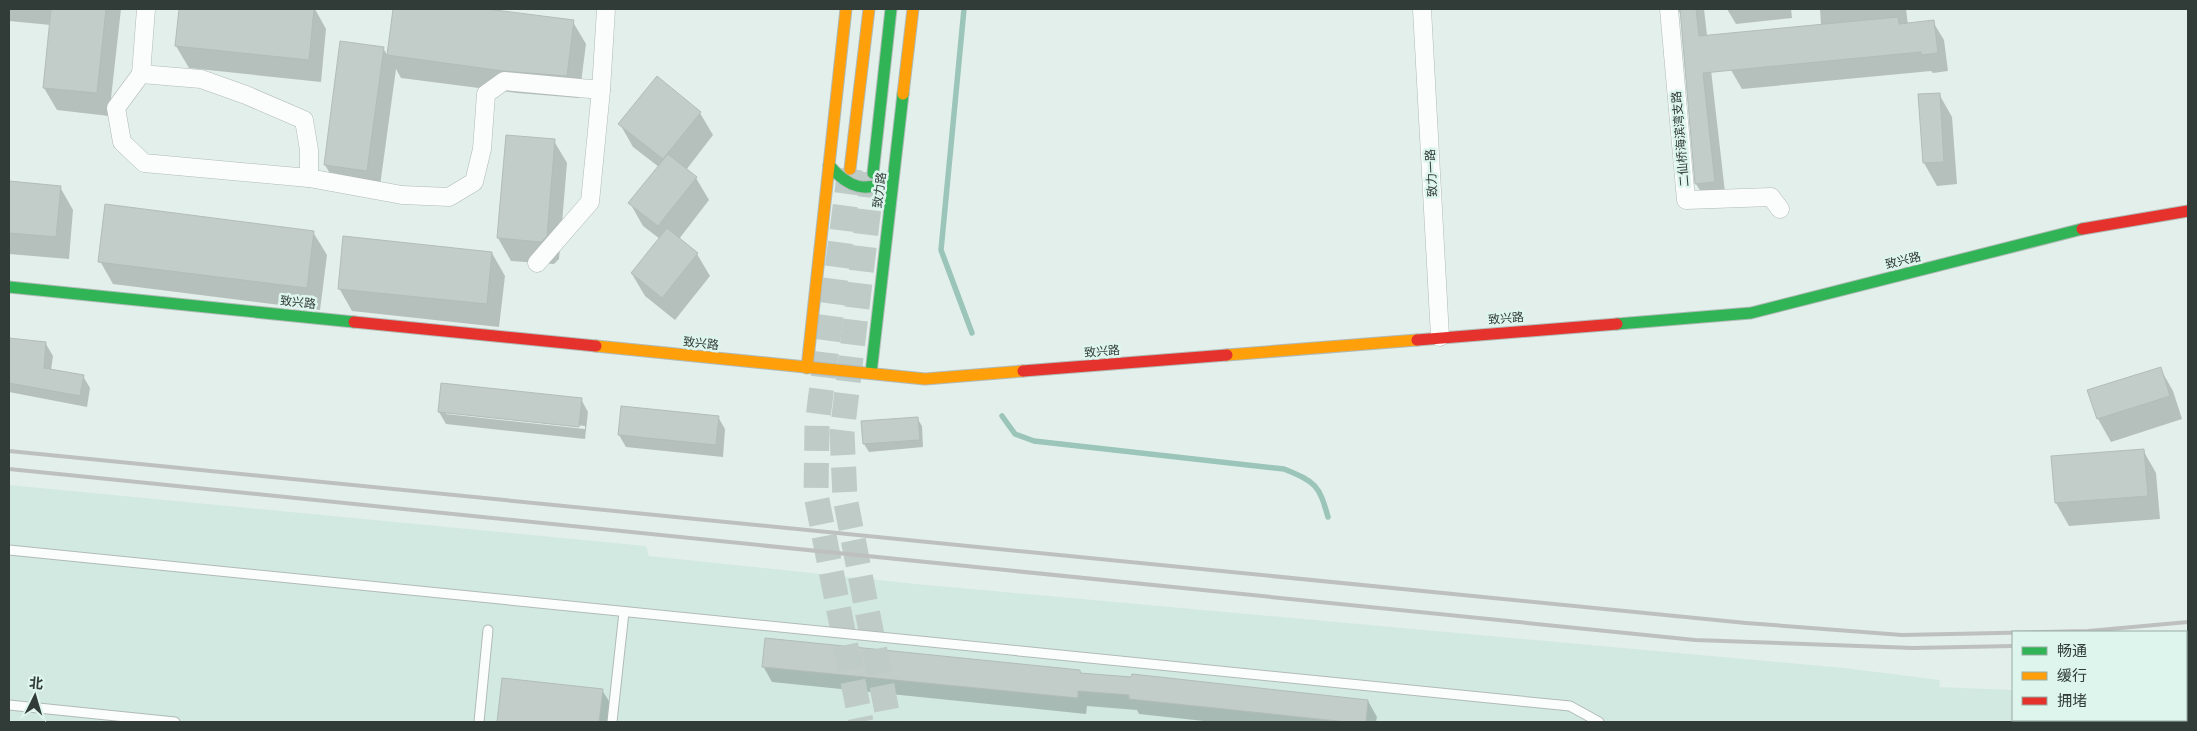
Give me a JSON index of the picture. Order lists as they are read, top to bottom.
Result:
{
  "streets": {
    "street": [
      "二仙桥海滨湾支路",
      "致力一路",
      "致力路",
      "致兴路"
    ]
  },
  "crossings": [
    ["致力一路", "致兴路"],
    ["致力路", "致兴路"]
  ],
  "legend": ["畅通", "缓行", "拥堵"],
  "north": "top"
}
